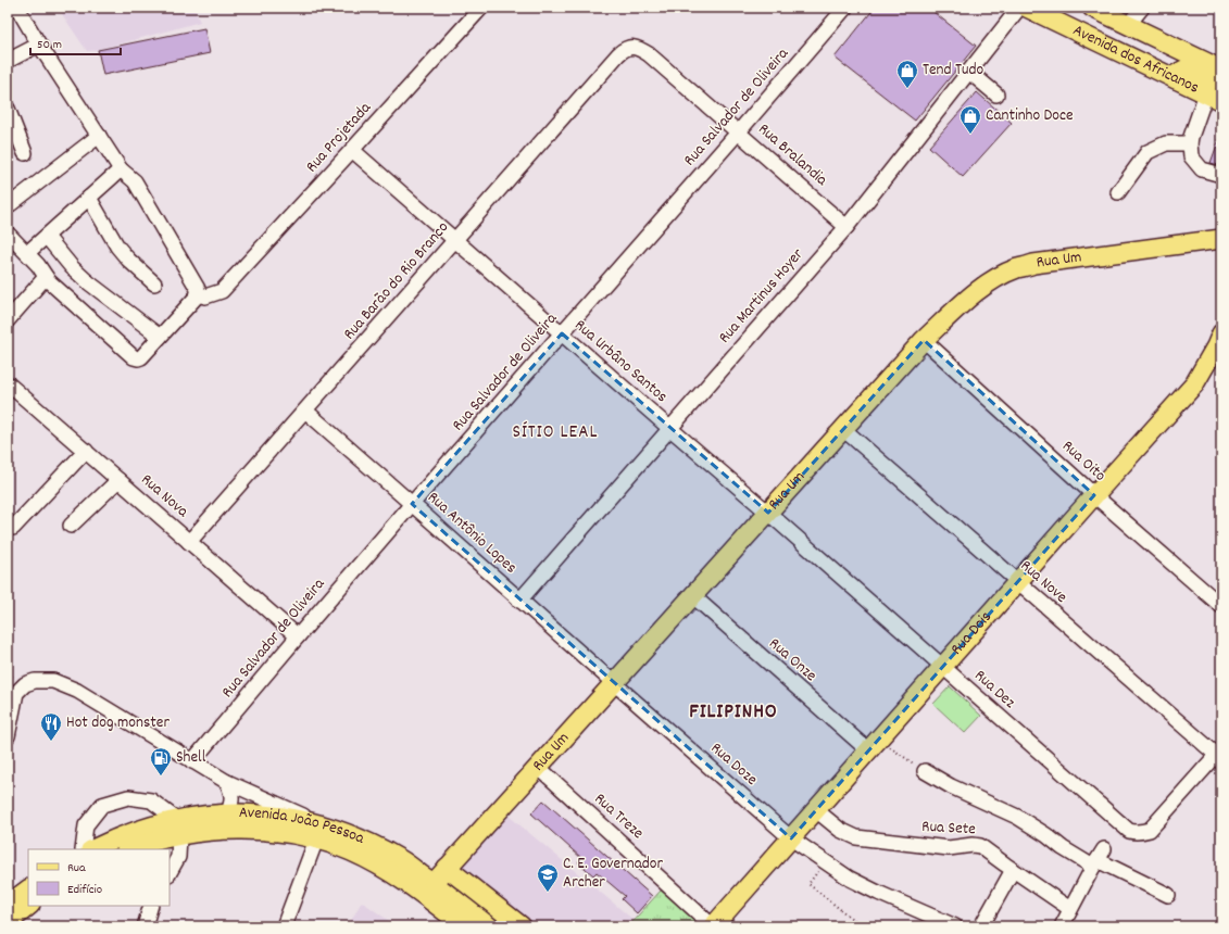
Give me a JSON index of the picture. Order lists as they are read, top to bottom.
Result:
{
  "streets": {
    "main road": [
      "Avenida dos Africanos",
      "Rua Um",
      "Rua Dois",
      "Avenida João Pessoa"
    ],
    "street": [
      "Rua Salvador de Oliveira",
      "Rua Projetada",
      "Rua Bralandia",
      "Rua Barão do Rio Branco",
      "Rua Martinus Hoyer",
      "Rua Urbâno Santos",
      "Rua Oito",
      "Rua Nova",
      "Rua Antônio Lopes",
      "Rua Nove",
      "Rua Onze",
      "Rua Dez",
      "Rua Doze",
      "Rua Treze",
      "Rua Sete"
    ]
  },
  "crossings": [
    ["Rua Salvador de Oliveira", "Rua Bralandia"],
    ["Rua Salvador de Oliveira", "Rua Urbâno Santos"],
    ["Rua Salvador de Oliveira", "Rua Nova"],
    ["Rua Salvador de Oliveira", "Rua Antônio Lopes"],
    ["Rua Projetada", "Rua Urbâno Santos"],
    ["Rua Bralandia", "Rua Barão do Rio Branco"],
    ["Rua Bralandia", "Rua Martinus Hoyer"],
    ["Rua Um", "Rua Urbâno Santos"],
    ["Rua Um", "Rua Oito"],
    ["Rua Um", "Rua Antônio Lopes"],
    ["Rua Um", "Rua Nove"],
    ["Rua Um", "Rua Onze"],
    ["Rua Um", "Rua Dez"],
    ["Rua Um", "Rua Doze"],
    ["Rua Um", "Rua Treze"],
    ["Rua Um", "Avenida João Pessoa"],
    ["Rua Barão do Rio Branco", "Rua Urbâno Santos"],
    ["Rua Barão do Rio Branco", "Rua Nova"],
    ["Rua Barão do Rio Branco", "Rua Antônio Lopes"],
    ["Rua Martinus Hoyer", "Rua Urbâno Santos"],
    ["Rua Martinus Hoyer", "Rua Antônio Lopes"],
    ["Rua Urbâno Santos", "Rua Dez"],
    ["Rua Oito", "Rua Dois"],
    ["Rua Antônio Lopes", "Rua Doze"],
    ["Rua Nove", "Rua Dois"],
    ["Rua Nove", "Rua Dez"],
    ["Rua Dois", "Rua Onze"],
    ["Rua Dois", "Rua Dez"],
    ["Rua Dois", "Rua Doze"],
    ["Rua Dois", "Rua Treze"],
    ["Rua Dois", "Rua Sete"]
  ],
  "districts": ["SÍTIO LEAL", "FILIPINHO"],
  "places": {
    "shop": ["Tend Tudo", "Cantinho Doce"],
    "restaurant": ["Hot dog monster"],
    "fuel station": ["Shell"],
    "school or university": ["C. E. Governador Archer"]
  },
  "legend": ["Rua", "Edifício"],
  "scale_bar": "50 m"
}
